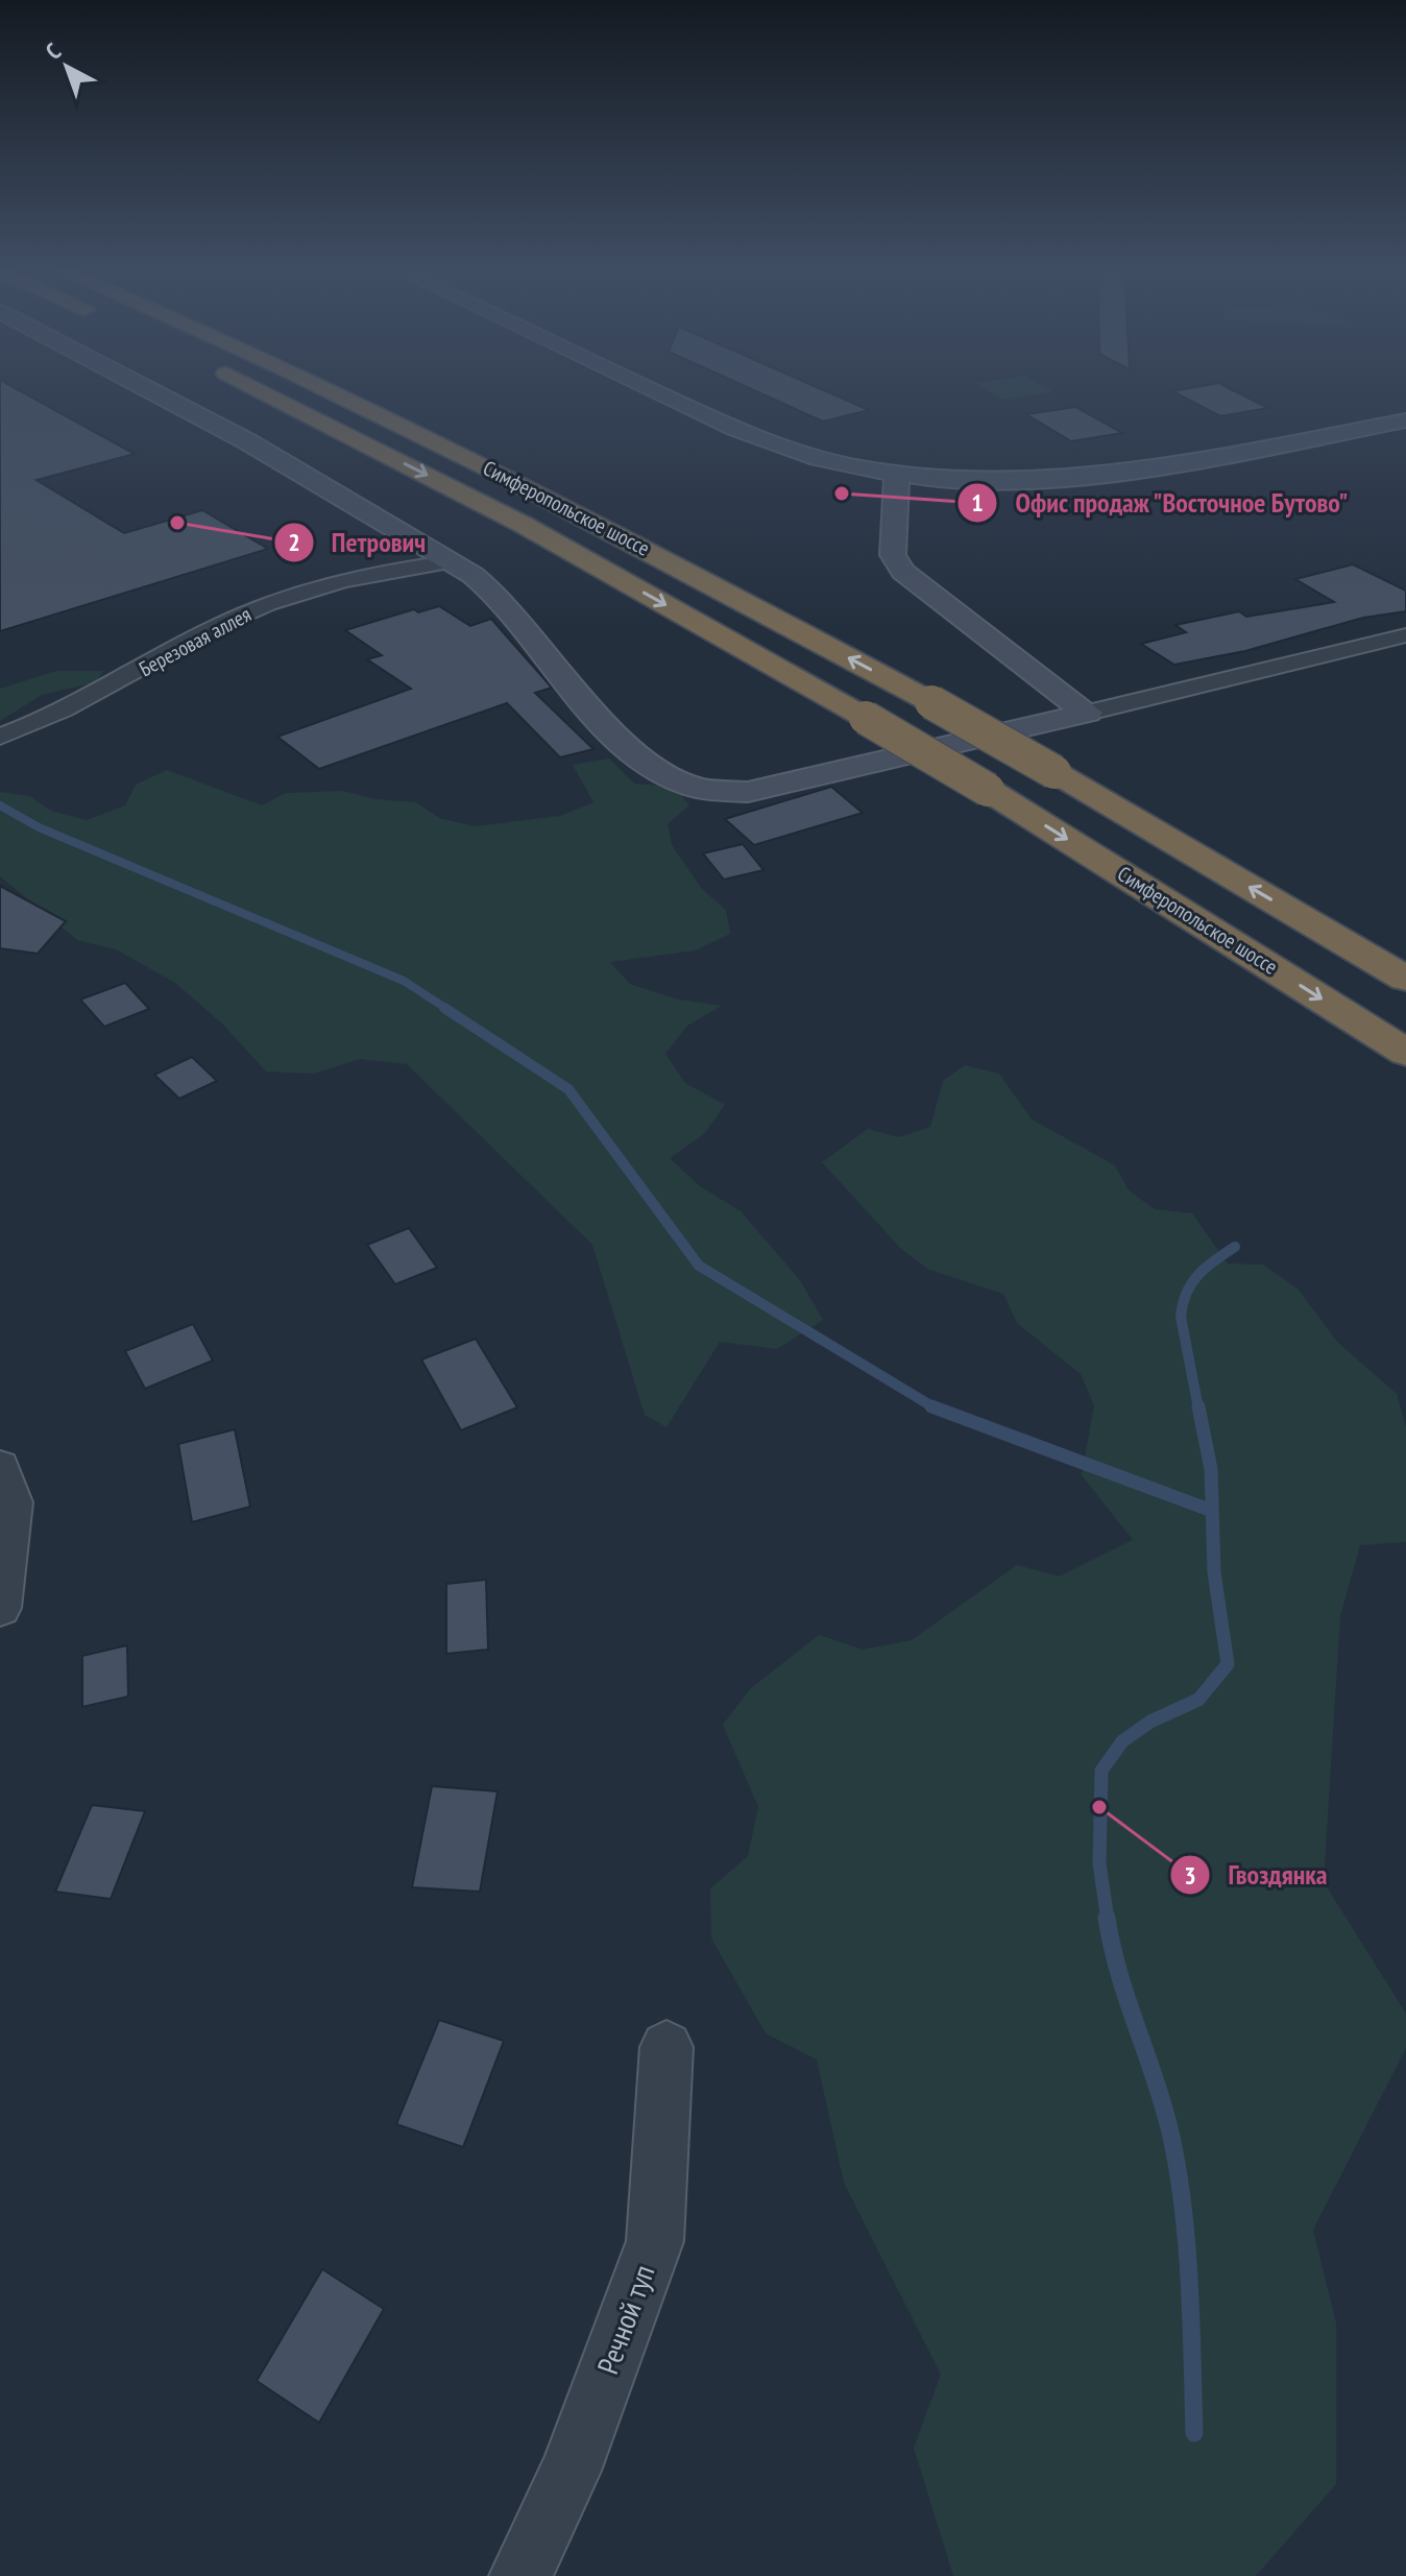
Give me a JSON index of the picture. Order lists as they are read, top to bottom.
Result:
{
  "streets": {
    "highway": ["Симферопольское шоссе"],
    "street": ["Березовая аллея", "Речной туп"]
  },
  "places": ["Офис продаж \"Восточное Бутово\"", "Петрович", "Гвоздянка"],
  "north": "top left"
}
